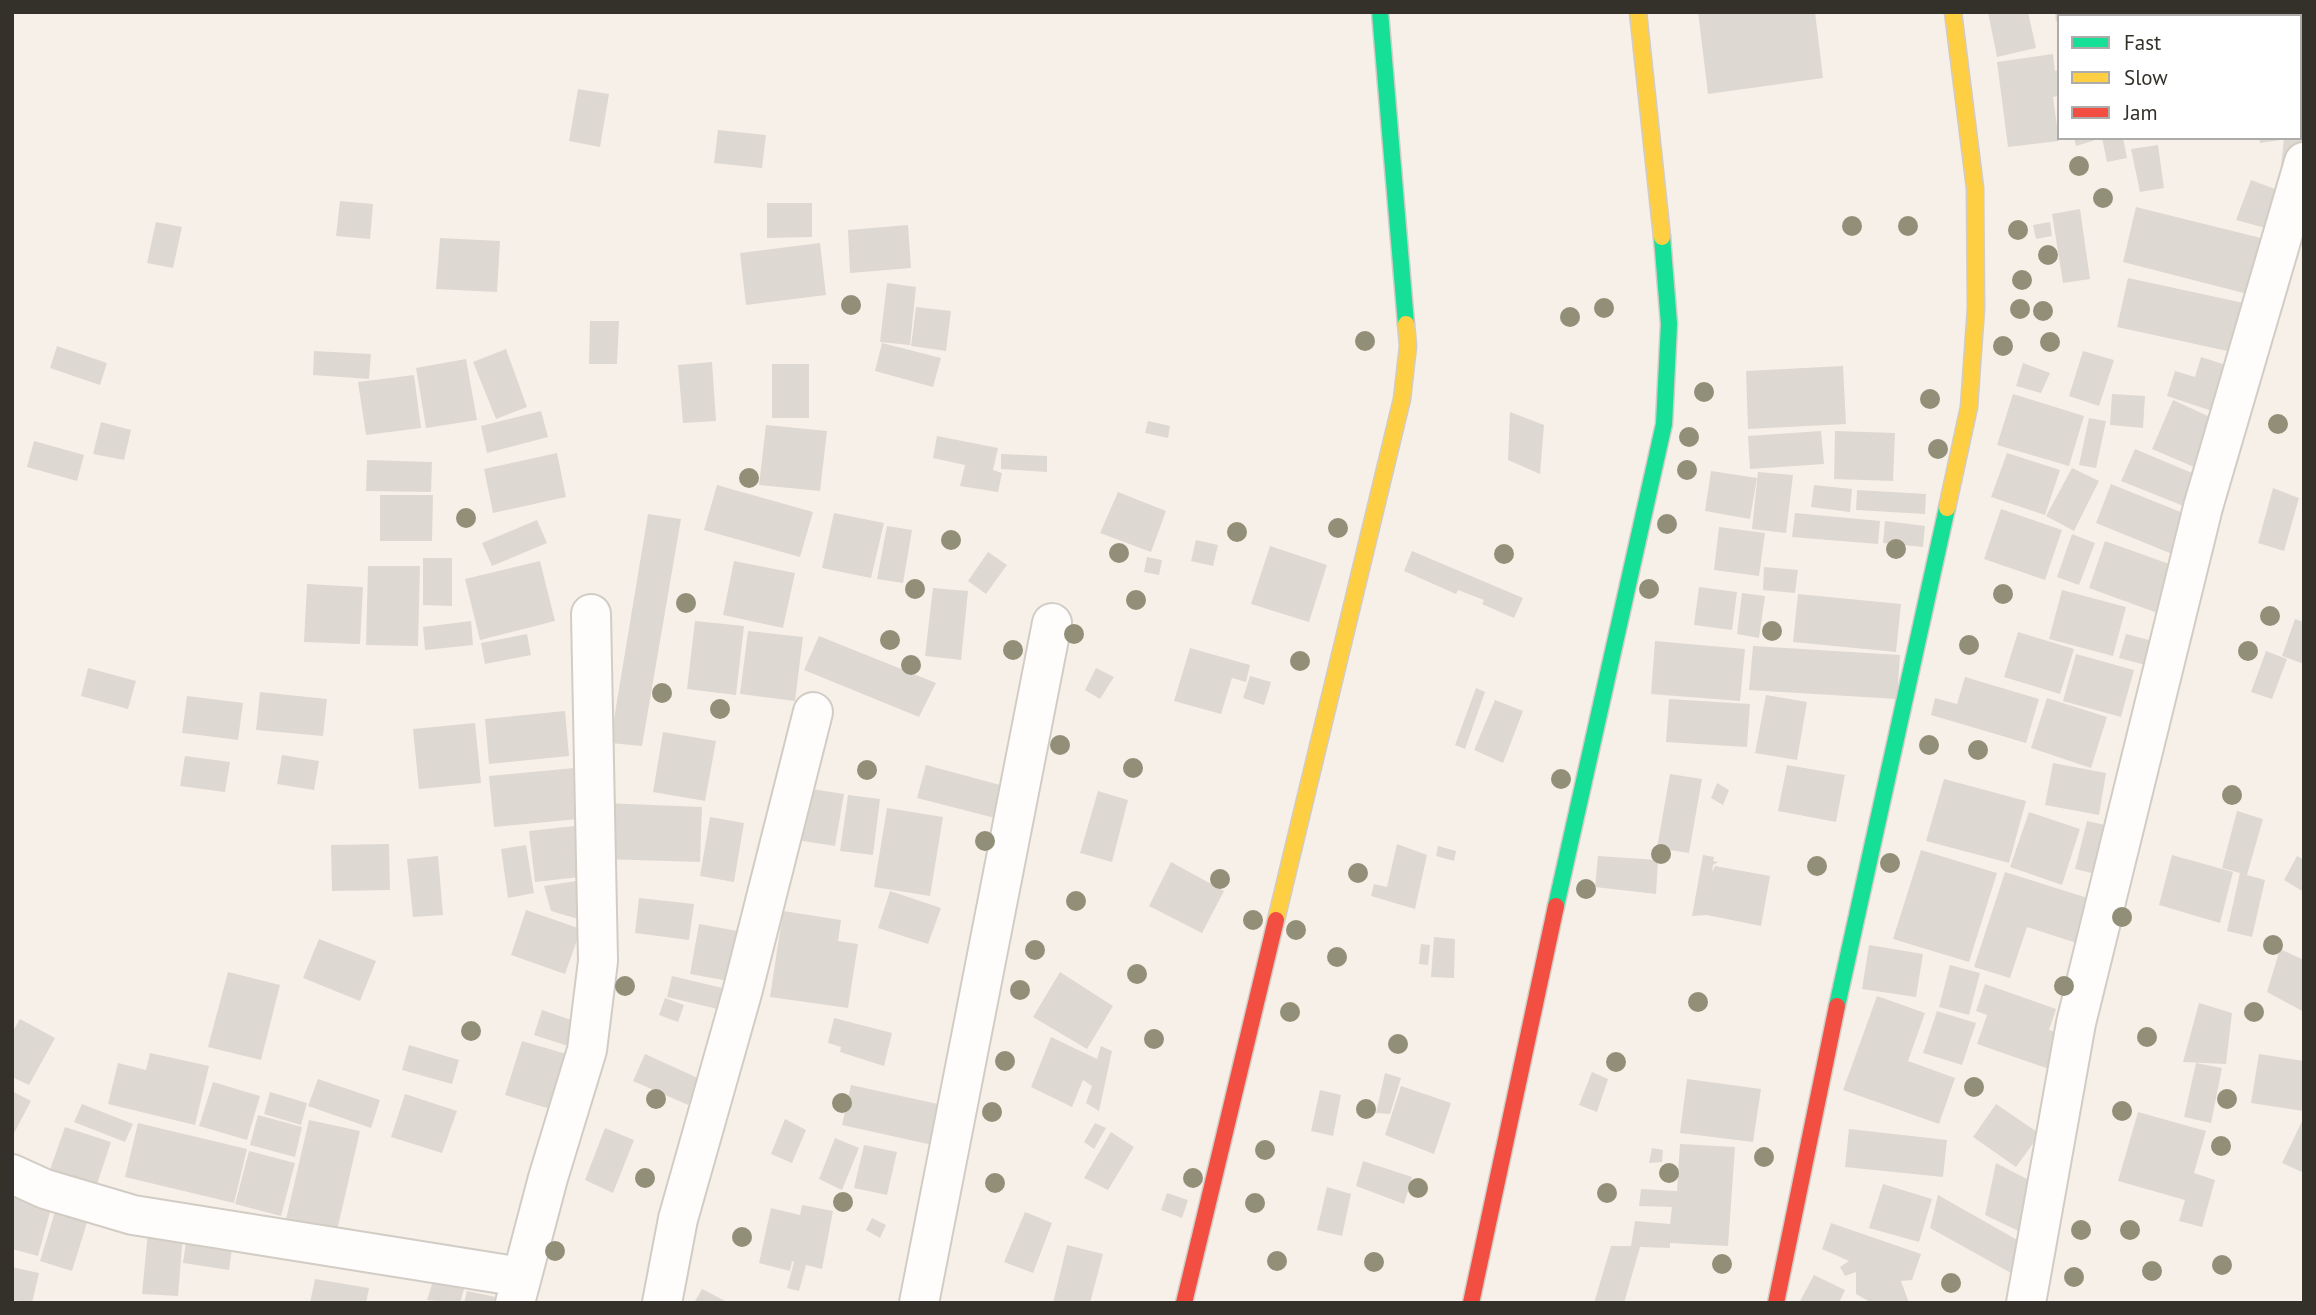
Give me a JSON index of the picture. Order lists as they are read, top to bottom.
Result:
{
  "legend": ["Fast", "Slow", "Jam"]
}
